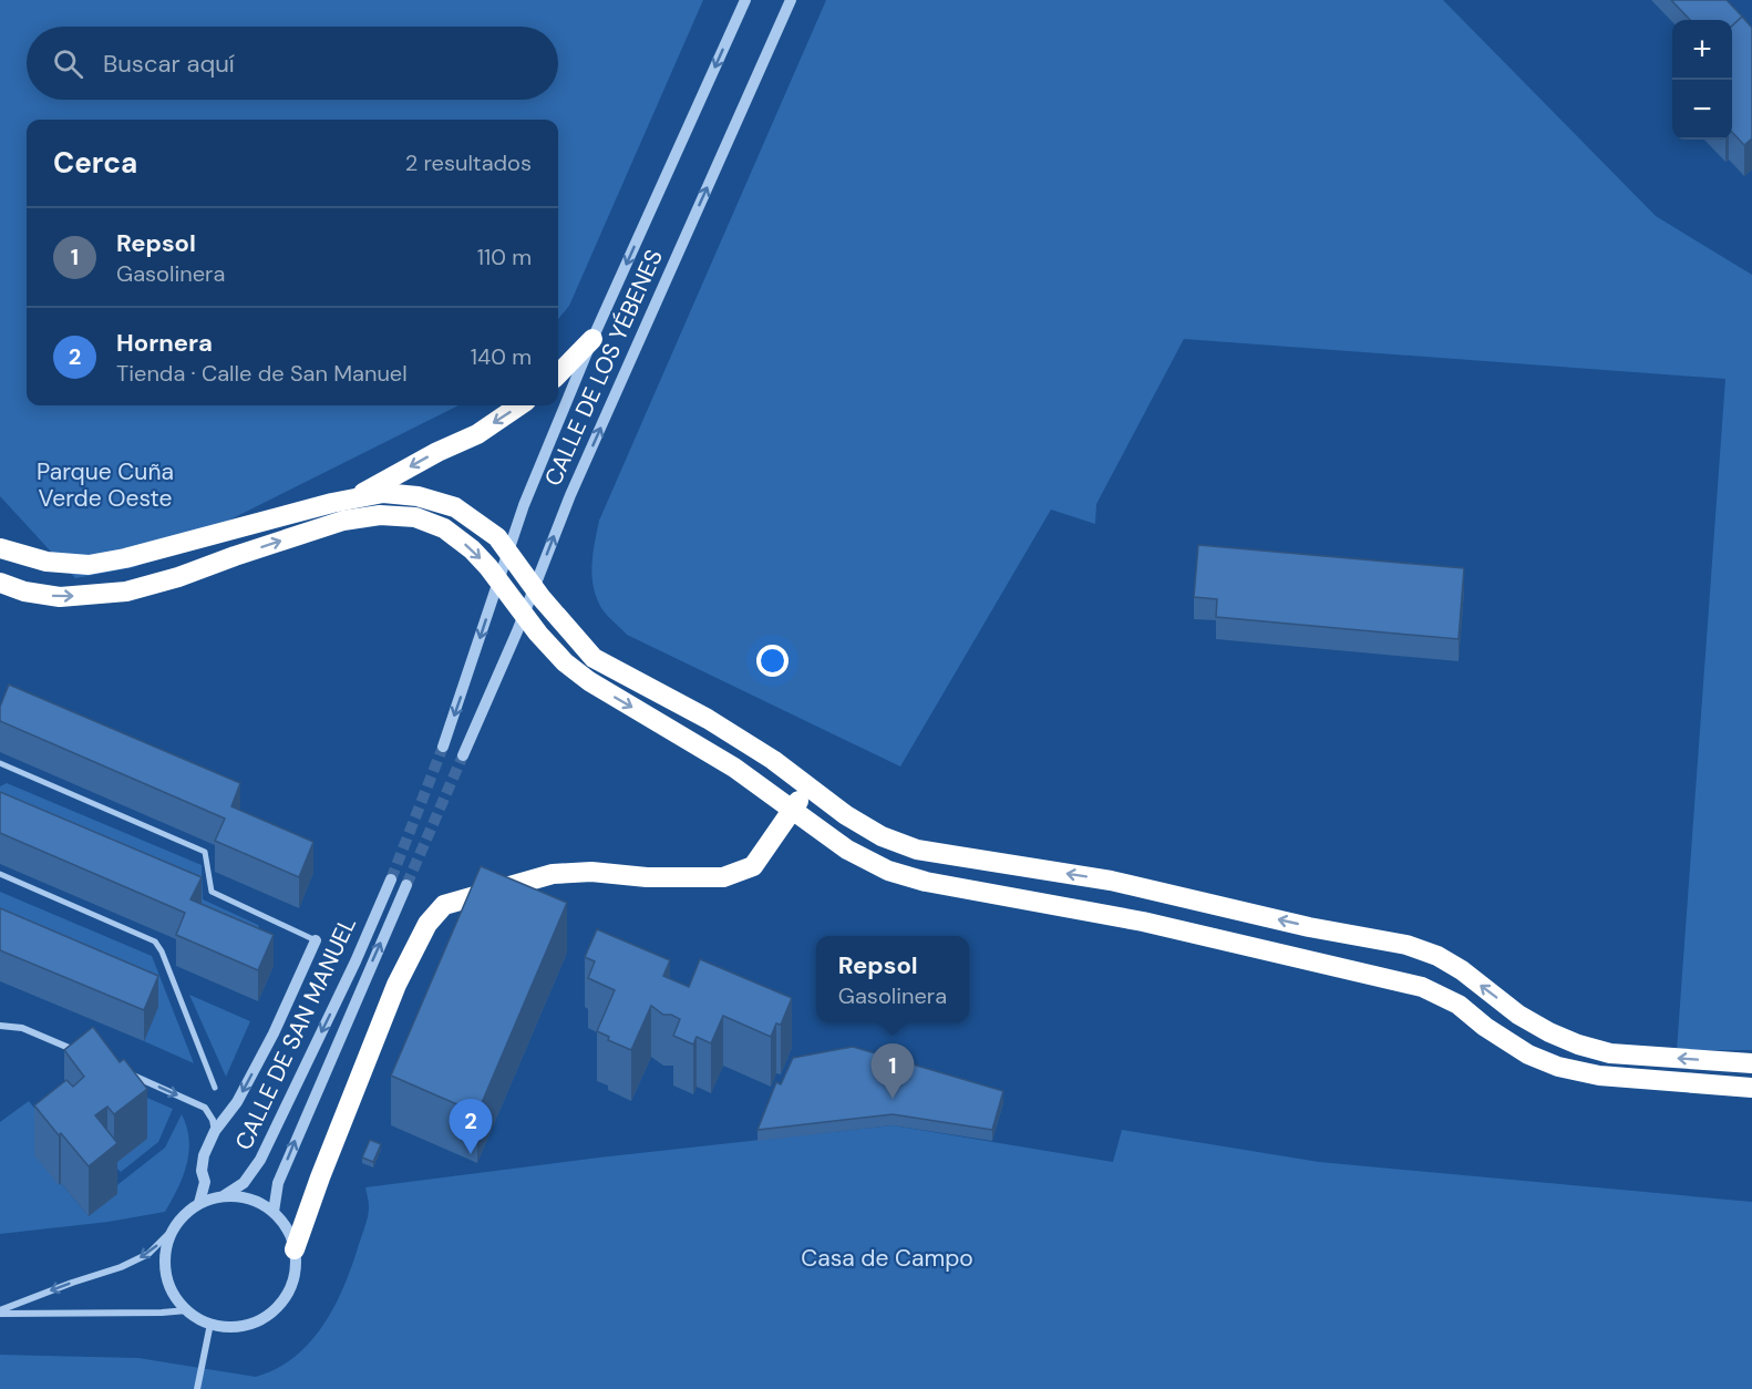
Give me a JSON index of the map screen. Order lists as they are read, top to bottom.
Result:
{
  "streets": {
    "street": ["CALLE DE LOS YÉBENES", "CALLE DE SAN MANUEL"]
  },
  "parks": ["Parque Cuña Verde Oeste", "Casa de Campo"],
  "page": {
    "map_buttons": ["+", "−"],
    "search": "Buscar aquí",
    "heading": ["Cerca", "2 resultados"],
    "list": [
      {
        "mark": "1",
        "name": "Repsol",
        "note": "Gasolinera",
        "value": "110 m"
      },
      {
        "mark": "2",
        "name": "Hornera",
        "note": "Tienda · Calle de San Manuel",
        "value": "140 m"
      }
    ],
    "popup": ["Repsol", "Gasolinera"],
    "pins": ["1", "2"]
  }
}
